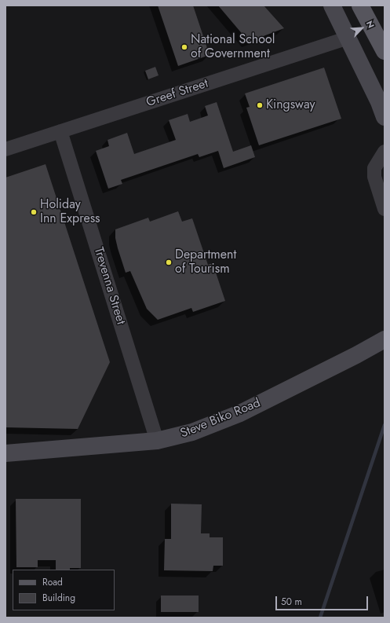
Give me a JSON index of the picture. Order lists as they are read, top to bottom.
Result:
{
  "streets": {
    "main road": ["Steve Biko Road"],
    "street": ["Greef Street", "Trevenna Street"]
  },
  "crossings": [
    ["Greef Street", "Trevenna Street"],
    ["Trevenna Street", "Steve Biko Road"]
  ],
  "places": [
    "National School of Government",
    "Kingsway",
    "Holiday Inn Express",
    "Department of Tourism"
  ],
  "legend": ["Road", "Building"],
  "scale_bar": "50 m",
  "north": "top right"
}
